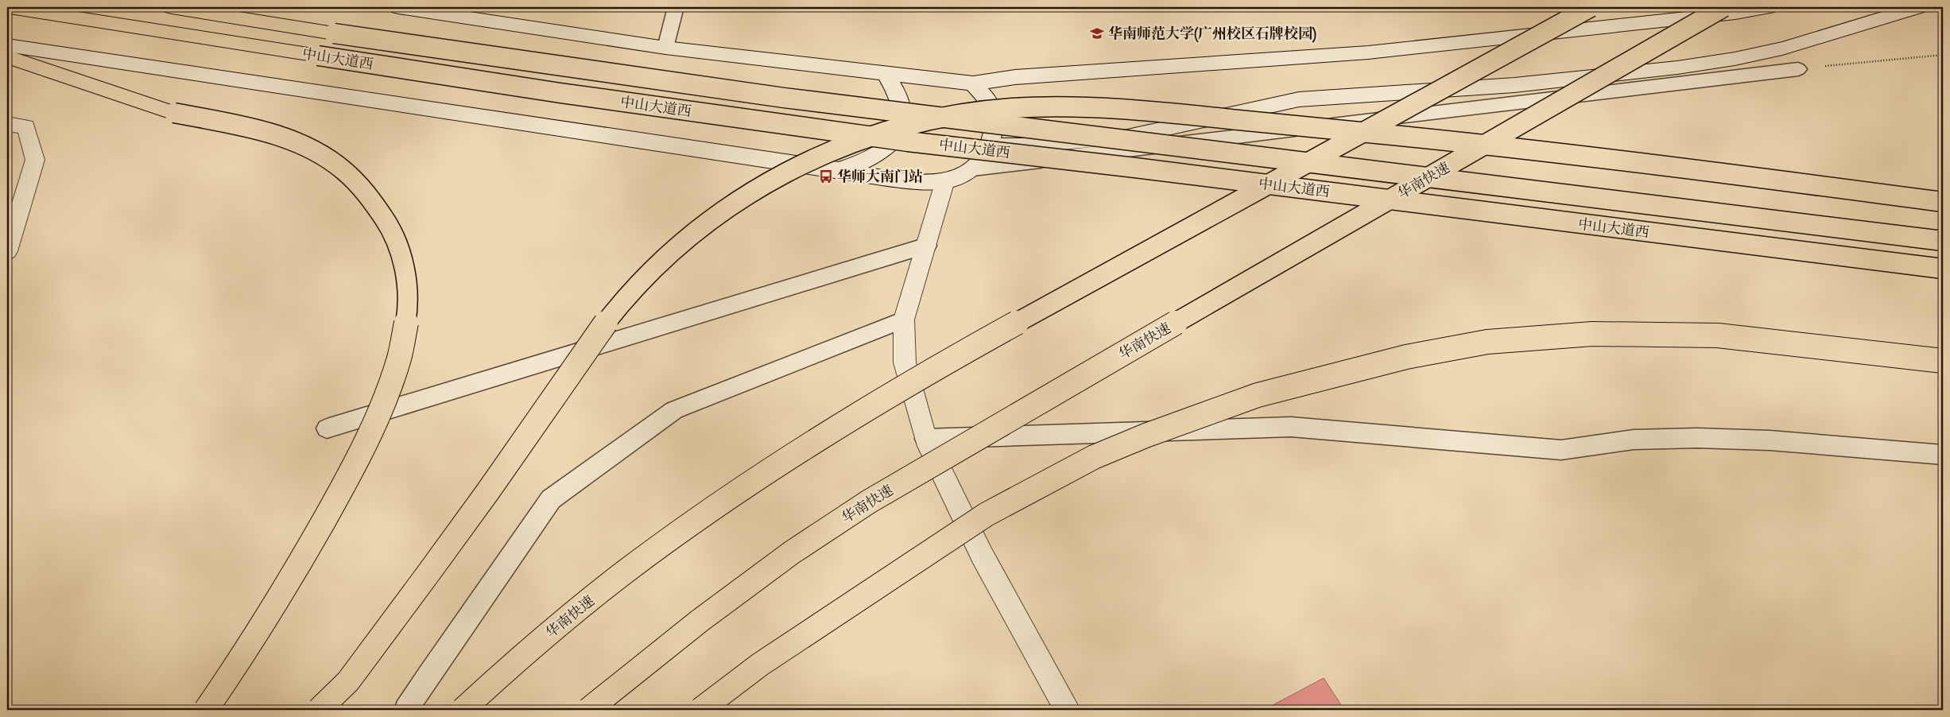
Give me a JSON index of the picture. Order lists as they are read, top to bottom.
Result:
{
  "streets": {
    "highway": ["中山大道西", "华南快速"]
  },
  "places": {
    "school or university": ["华南师范大学(广州校区石牌校园)"],
    "bus stop": ["华师大南门站"]
  }
}
